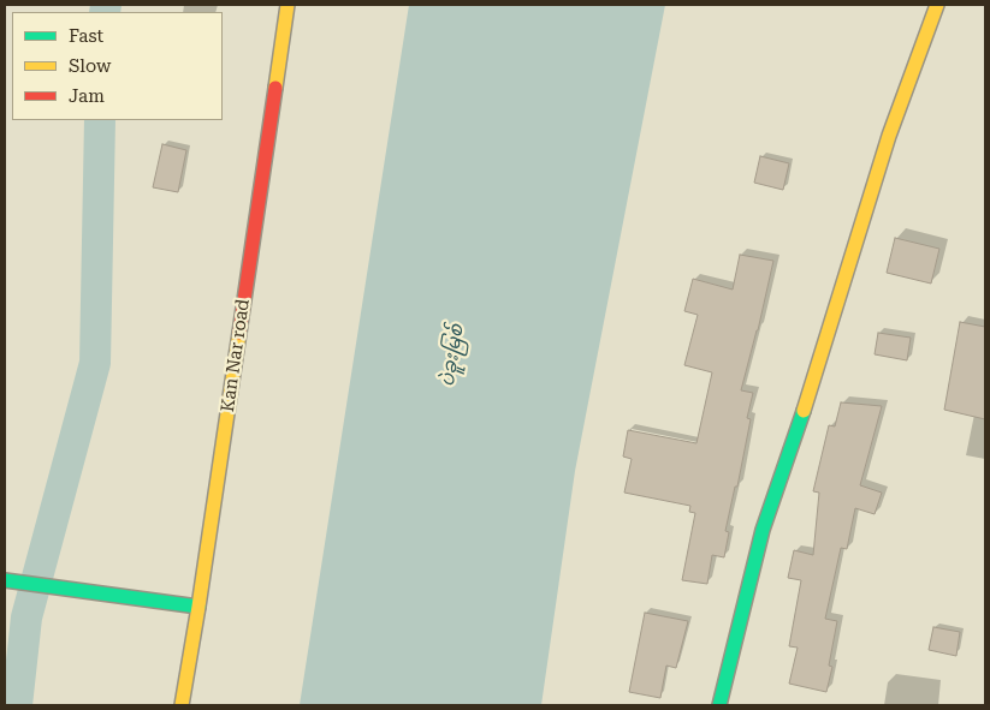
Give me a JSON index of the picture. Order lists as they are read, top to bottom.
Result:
{
  "streets": {
    "street": ["Kan Nar road"]
  },
  "water": ["ပဲခူးမြစ်"],
  "legend": ["Fast", "Slow", "Jam"]
}
